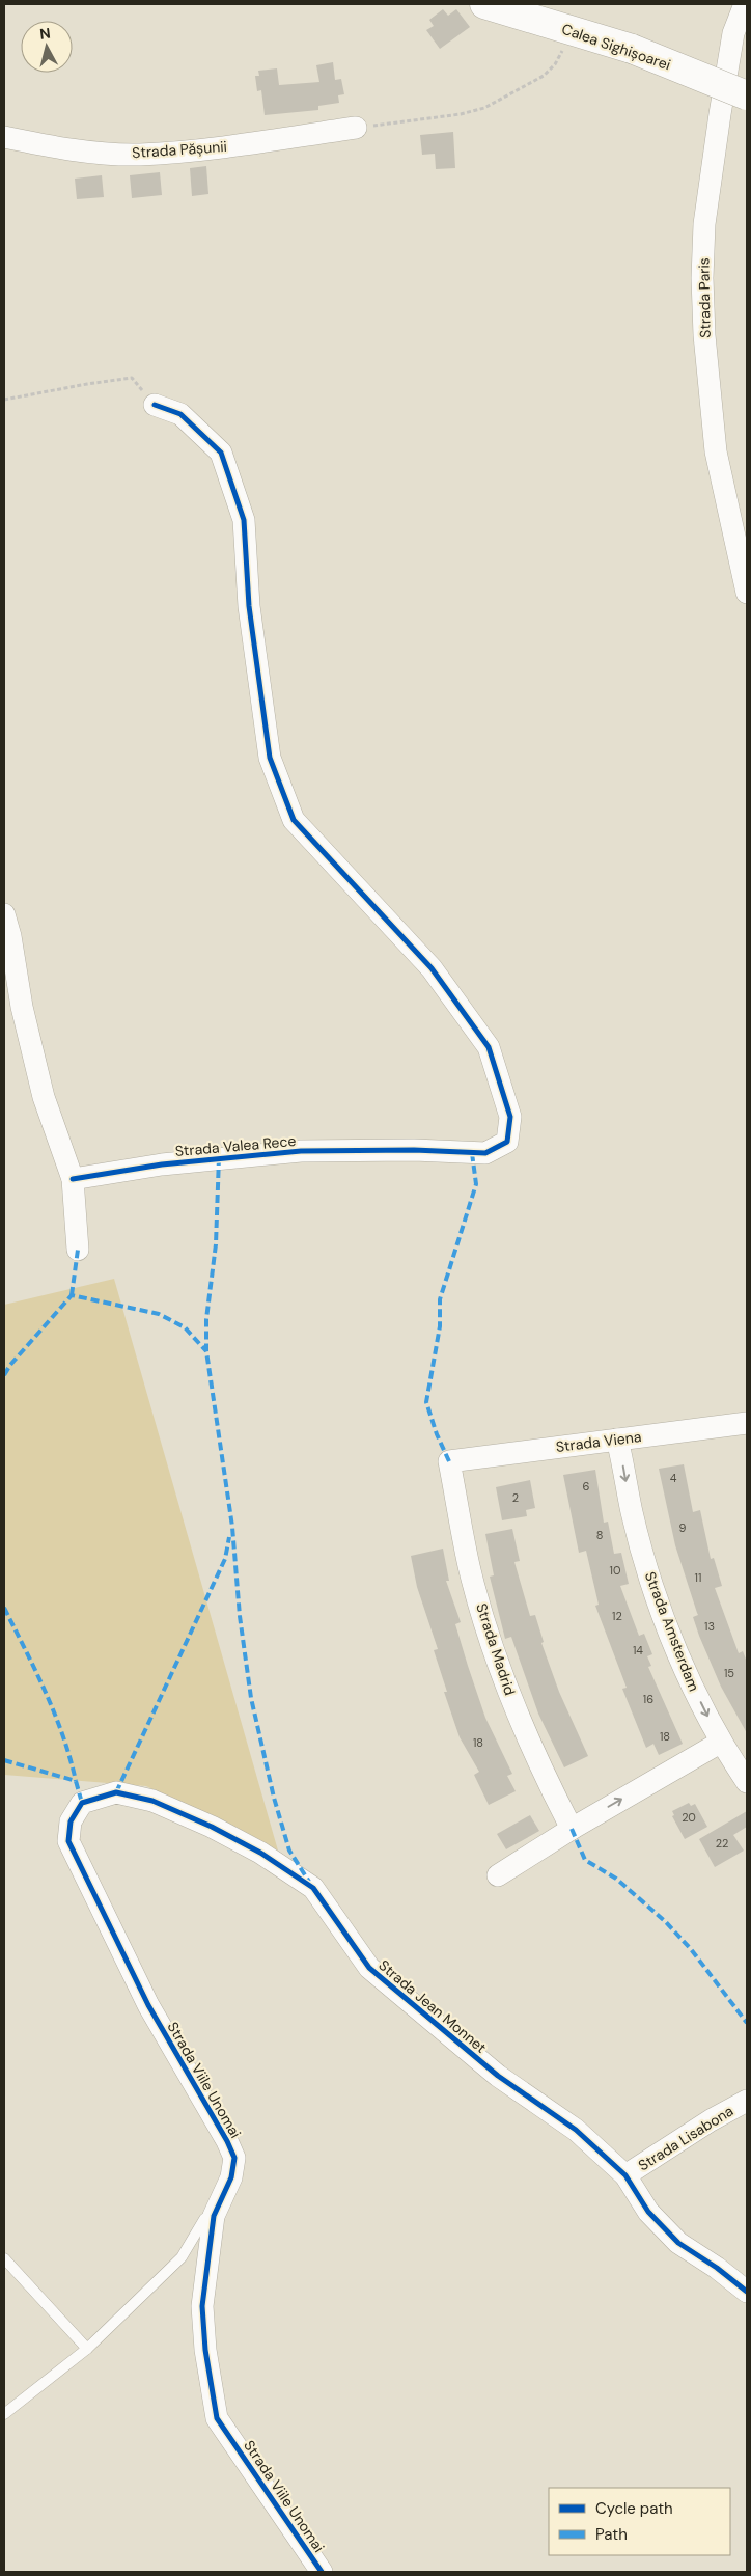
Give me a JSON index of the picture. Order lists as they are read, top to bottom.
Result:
{
  "streets": {
    "main road": ["Calea Sighișoarei"],
    "street": [
      "Strada Pășunii",
      "Strada Paris",
      "Strada Valea Rece",
      "Strada Viena",
      "Strada Amsterdam",
      "Strada Madrid",
      "Strada Jean Monnet",
      "Strada Viile Unomai",
      "Strada Lisabona"
    ]
  },
  "crossings": [
    ["Strada Viena", "Strada Amsterdam"],
    ["Strada Viena", "Strada Madrid"],
    ["Strada Jean Monnet", "Strada Viile Unomai"],
    ["Strada Jean Monnet", "Strada Lisabona"]
  ],
  "one_way": ["Strada Amsterdam"],
  "house_numbers": [
    "4",
    "6",
    "2",
    "9",
    "8",
    "10",
    "11",
    "12",
    "13",
    "14",
    "15",
    "16",
    "18",
    "18",
    "20",
    "22"
  ],
  "legend": ["Cycle path", "Path"],
  "north": "top"
}
